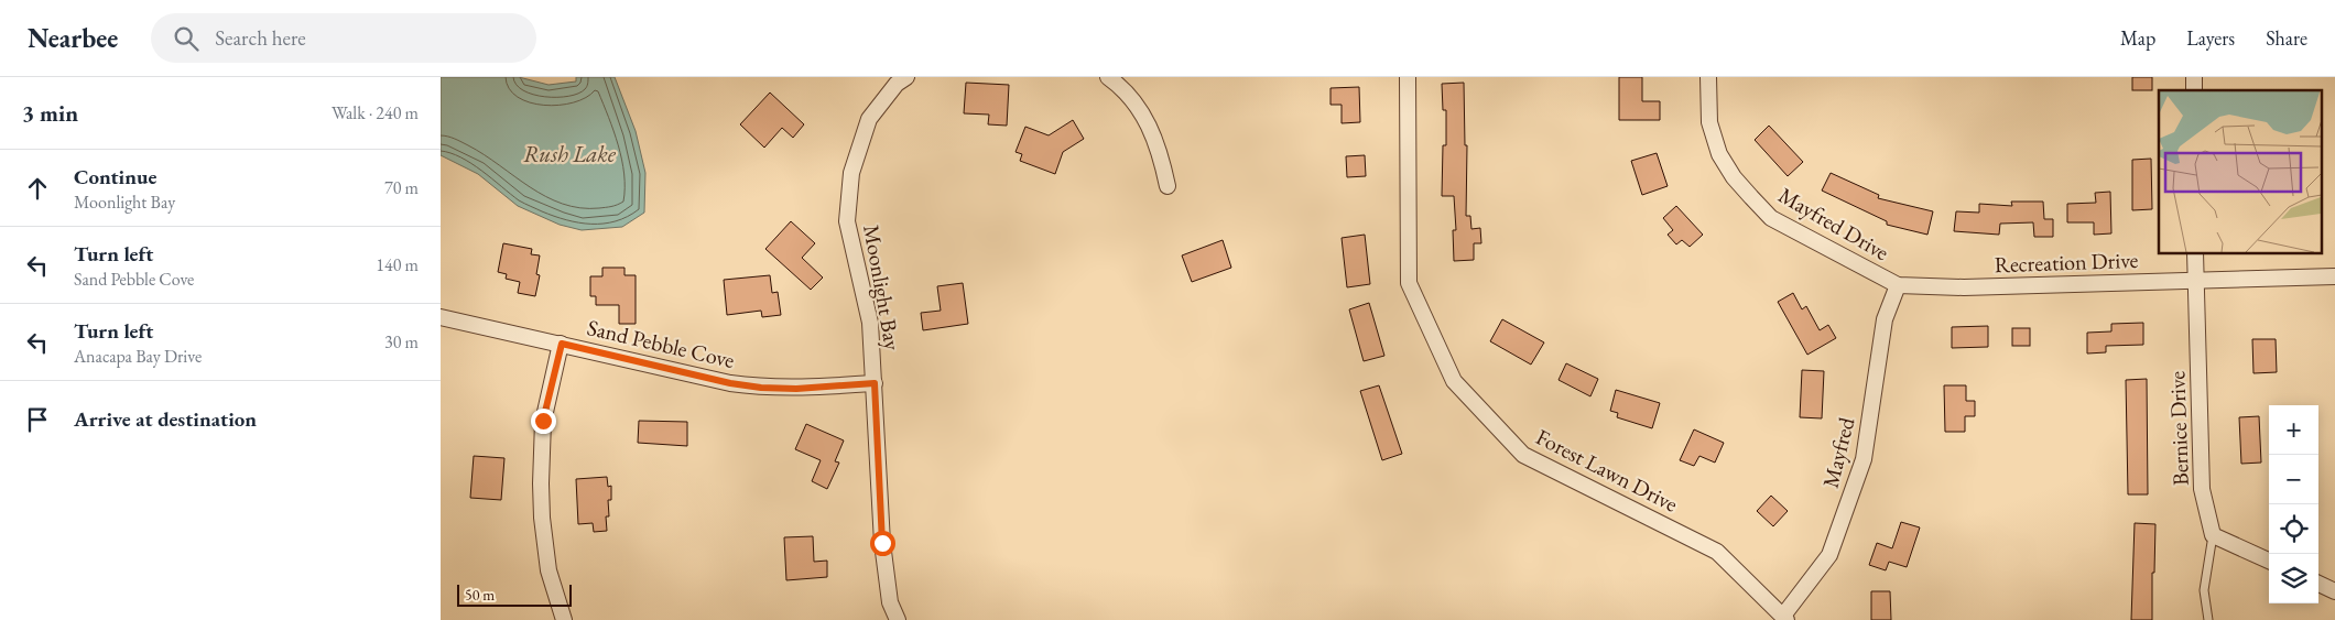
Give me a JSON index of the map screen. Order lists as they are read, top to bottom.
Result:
{
  "streets": {
    "street": [
      "Mayfred Drive",
      "Recreation Drive",
      "Moonlight Bay",
      "Sand Pebble Cove",
      "Bernice Drive",
      "Mayfred",
      "Forest Lawn Drive"
    ]
  },
  "crossings": [
    ["Mayfred Drive", "Recreation Drive"],
    ["Mayfred Drive", "Mayfred"],
    ["Recreation Drive", "Bernice Drive"],
    ["Recreation Drive", "Mayfred"],
    ["Moonlight Bay", "Sand Pebble Cove"],
    ["Mayfred", "Forest Lawn Drive"]
  ],
  "water": ["Rush Lake"],
  "scale_bar": "50 m",
  "page": {
    "header": "Nearbee",
    "search": "Search here",
    "nav": ["Map", "Layers", "Share"],
    "heading": ["3 min", "Walk · 240 m"],
    "list": [
      ["Continue", "Moonlight Bay", "70 m"],
      ["Turn left", "Sand Pebble Cove", "140 m"],
      ["Turn left", "Anacapa Bay Drive", "30 m"],
      "Arrive at destination"
    ],
    "map_buttons": ["+", "−"],
    "scale": "50 m"
  }
}
